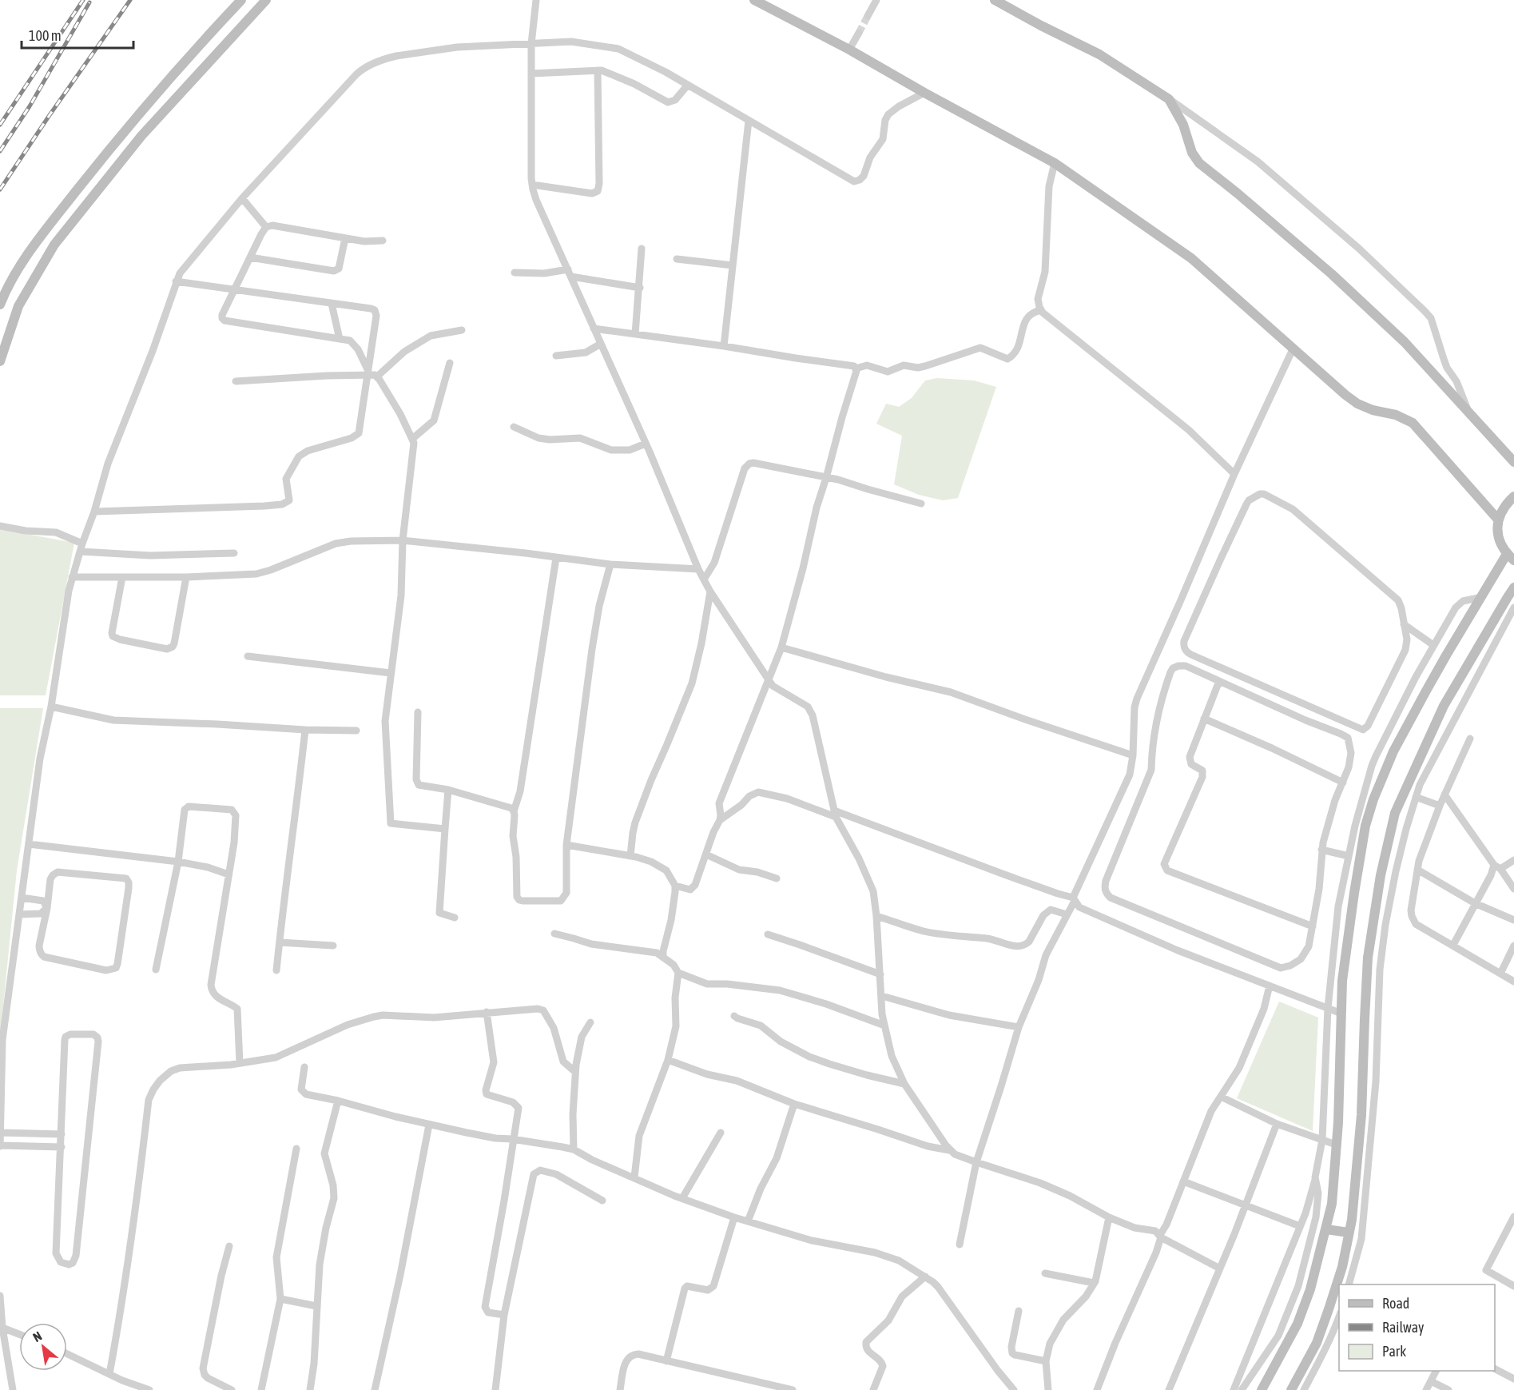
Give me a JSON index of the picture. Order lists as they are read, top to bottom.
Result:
{
  "legend": ["Road", "Railway", "Park"],
  "scale_bar": "100 m",
  "north": "top left"
}
